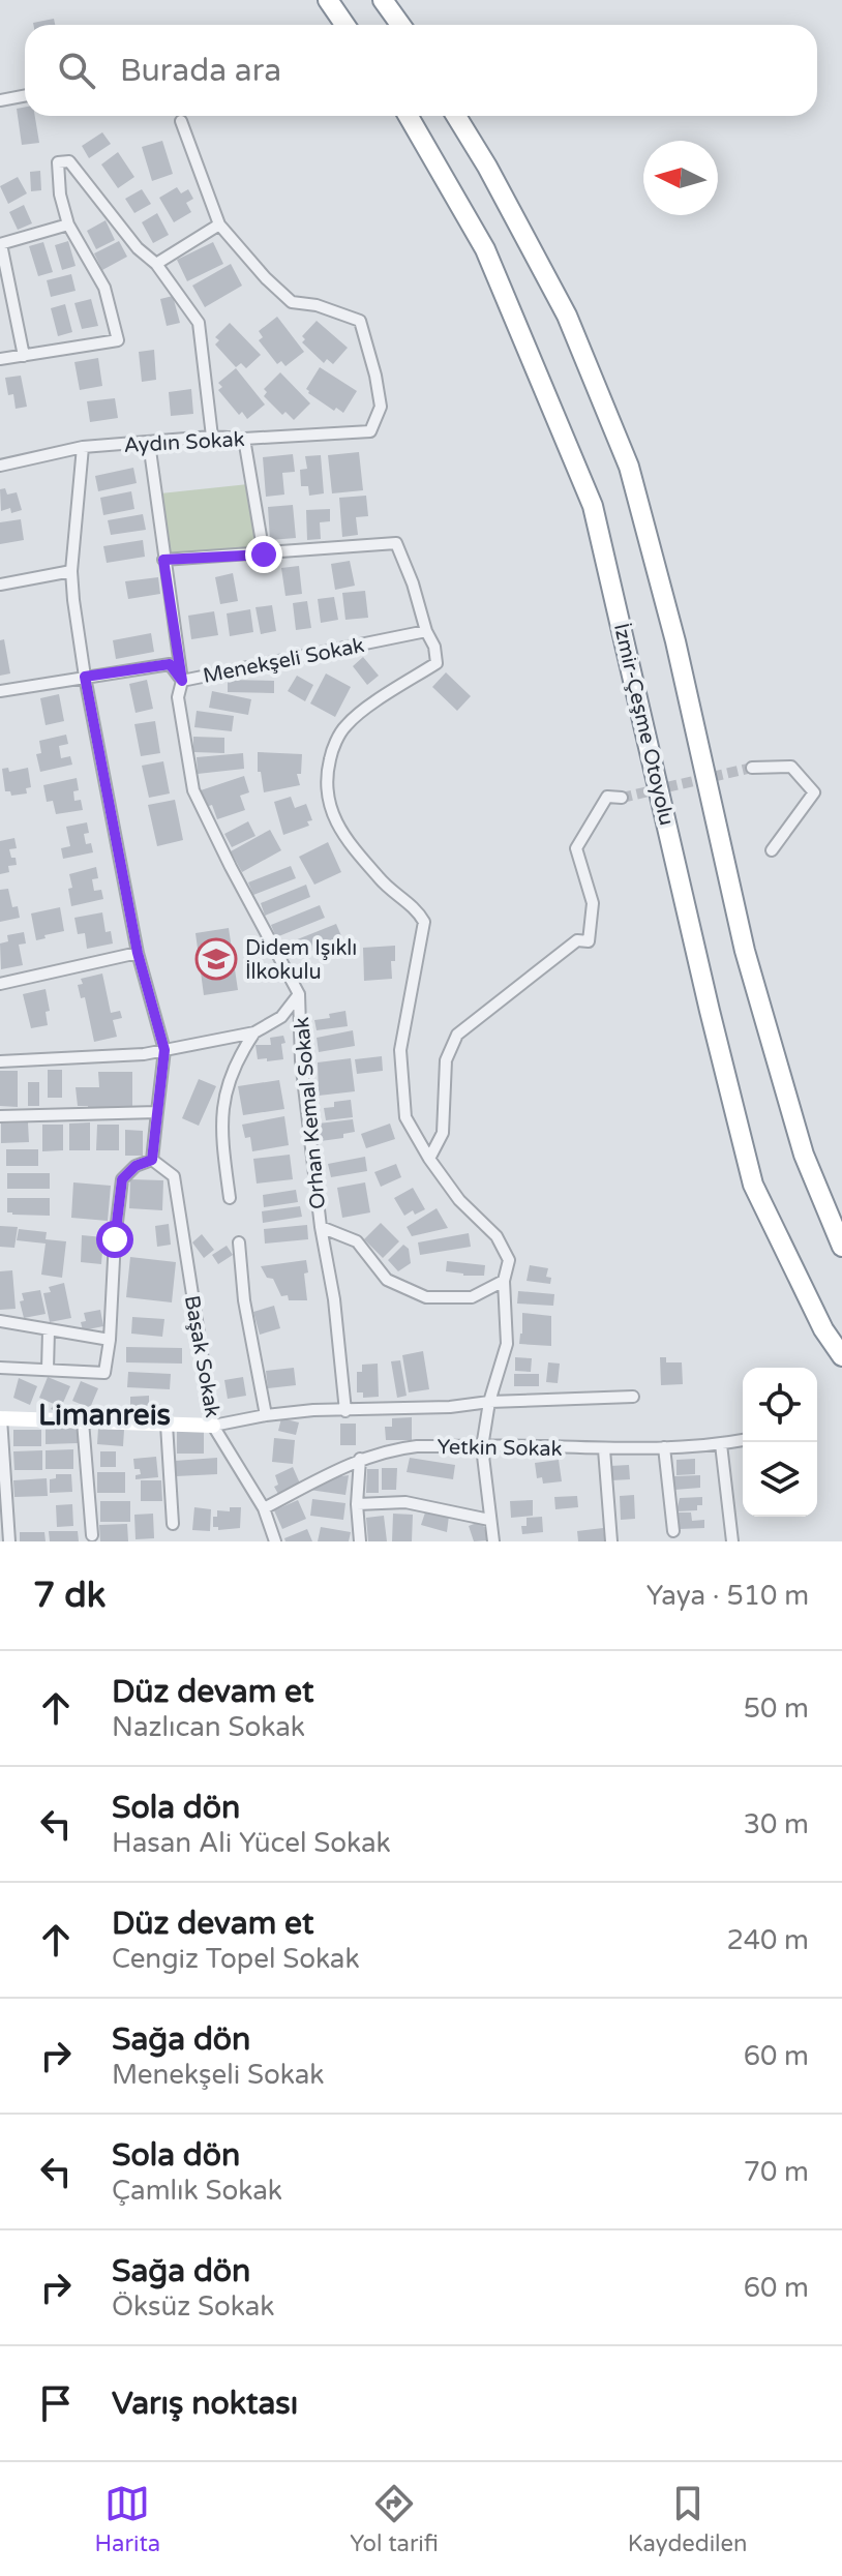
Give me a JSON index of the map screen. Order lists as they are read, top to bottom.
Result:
{
  "streets": {
    "highway": ["İzmir-Çeşme Otoyolu"],
    "street": [
      "Aydın Sokak",
      "Menekşeli Sokak",
      "Orhan Kemal Sokak",
      "Başak Sokak",
      "Yetkin Sokak"
    ]
  },
  "crossings": [
    ["Aydın Sokak", "Orhan Kemal Sokak"],
    ["Menekşeli Sokak", "Orhan Kemal Sokak"],
    ["Başak Sokak", "Yetkin Sokak"]
  ],
  "districts": ["Limanreis"],
  "places": {
    "school or university": ["Didem Işıklı İlkokulu"]
  },
  "north": "left",
  "page": {
    "search": "Burada ara",
    "heading": ["7 dk", "Yaya · 510 m"],
    "list": [
      ["Düz devam et", "Nazlıcan Sokak", "50 m"],
      ["Sola dön", "Hasan Ali Yücel Sokak", "30 m"],
      ["Düz devam et", "Cengiz Topel Sokak", "240 m"],
      ["Sağa dön", "Menekşeli Sokak", "60 m"],
      ["Sola dön", "Çamlık Sokak", "70 m"],
      ["Sağa dön", "Öksüz Sokak", "60 m"],
      "Varış noktası"
    ],
    "nav": ["Harita", "Yol tarifi", "Kaydedilen"]
  }
}
